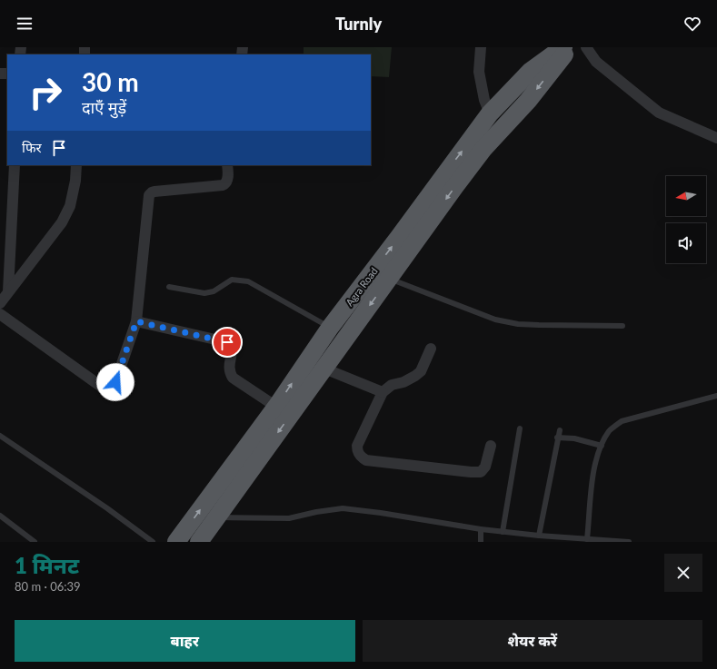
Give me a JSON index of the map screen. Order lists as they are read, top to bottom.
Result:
{
  "streets": {
    "highway": ["Agra Road"]
  },
  "north": "left",
  "page": {
    "header": "Turnly",
    "turn": ["30 m", "दाएँ मुड़ें"],
    "then": "फिर",
    "heading": ["1 मिनट", "80 m · 06:39"],
    "buttons": ["बाहर", "शेयर करें"]
  }
}
